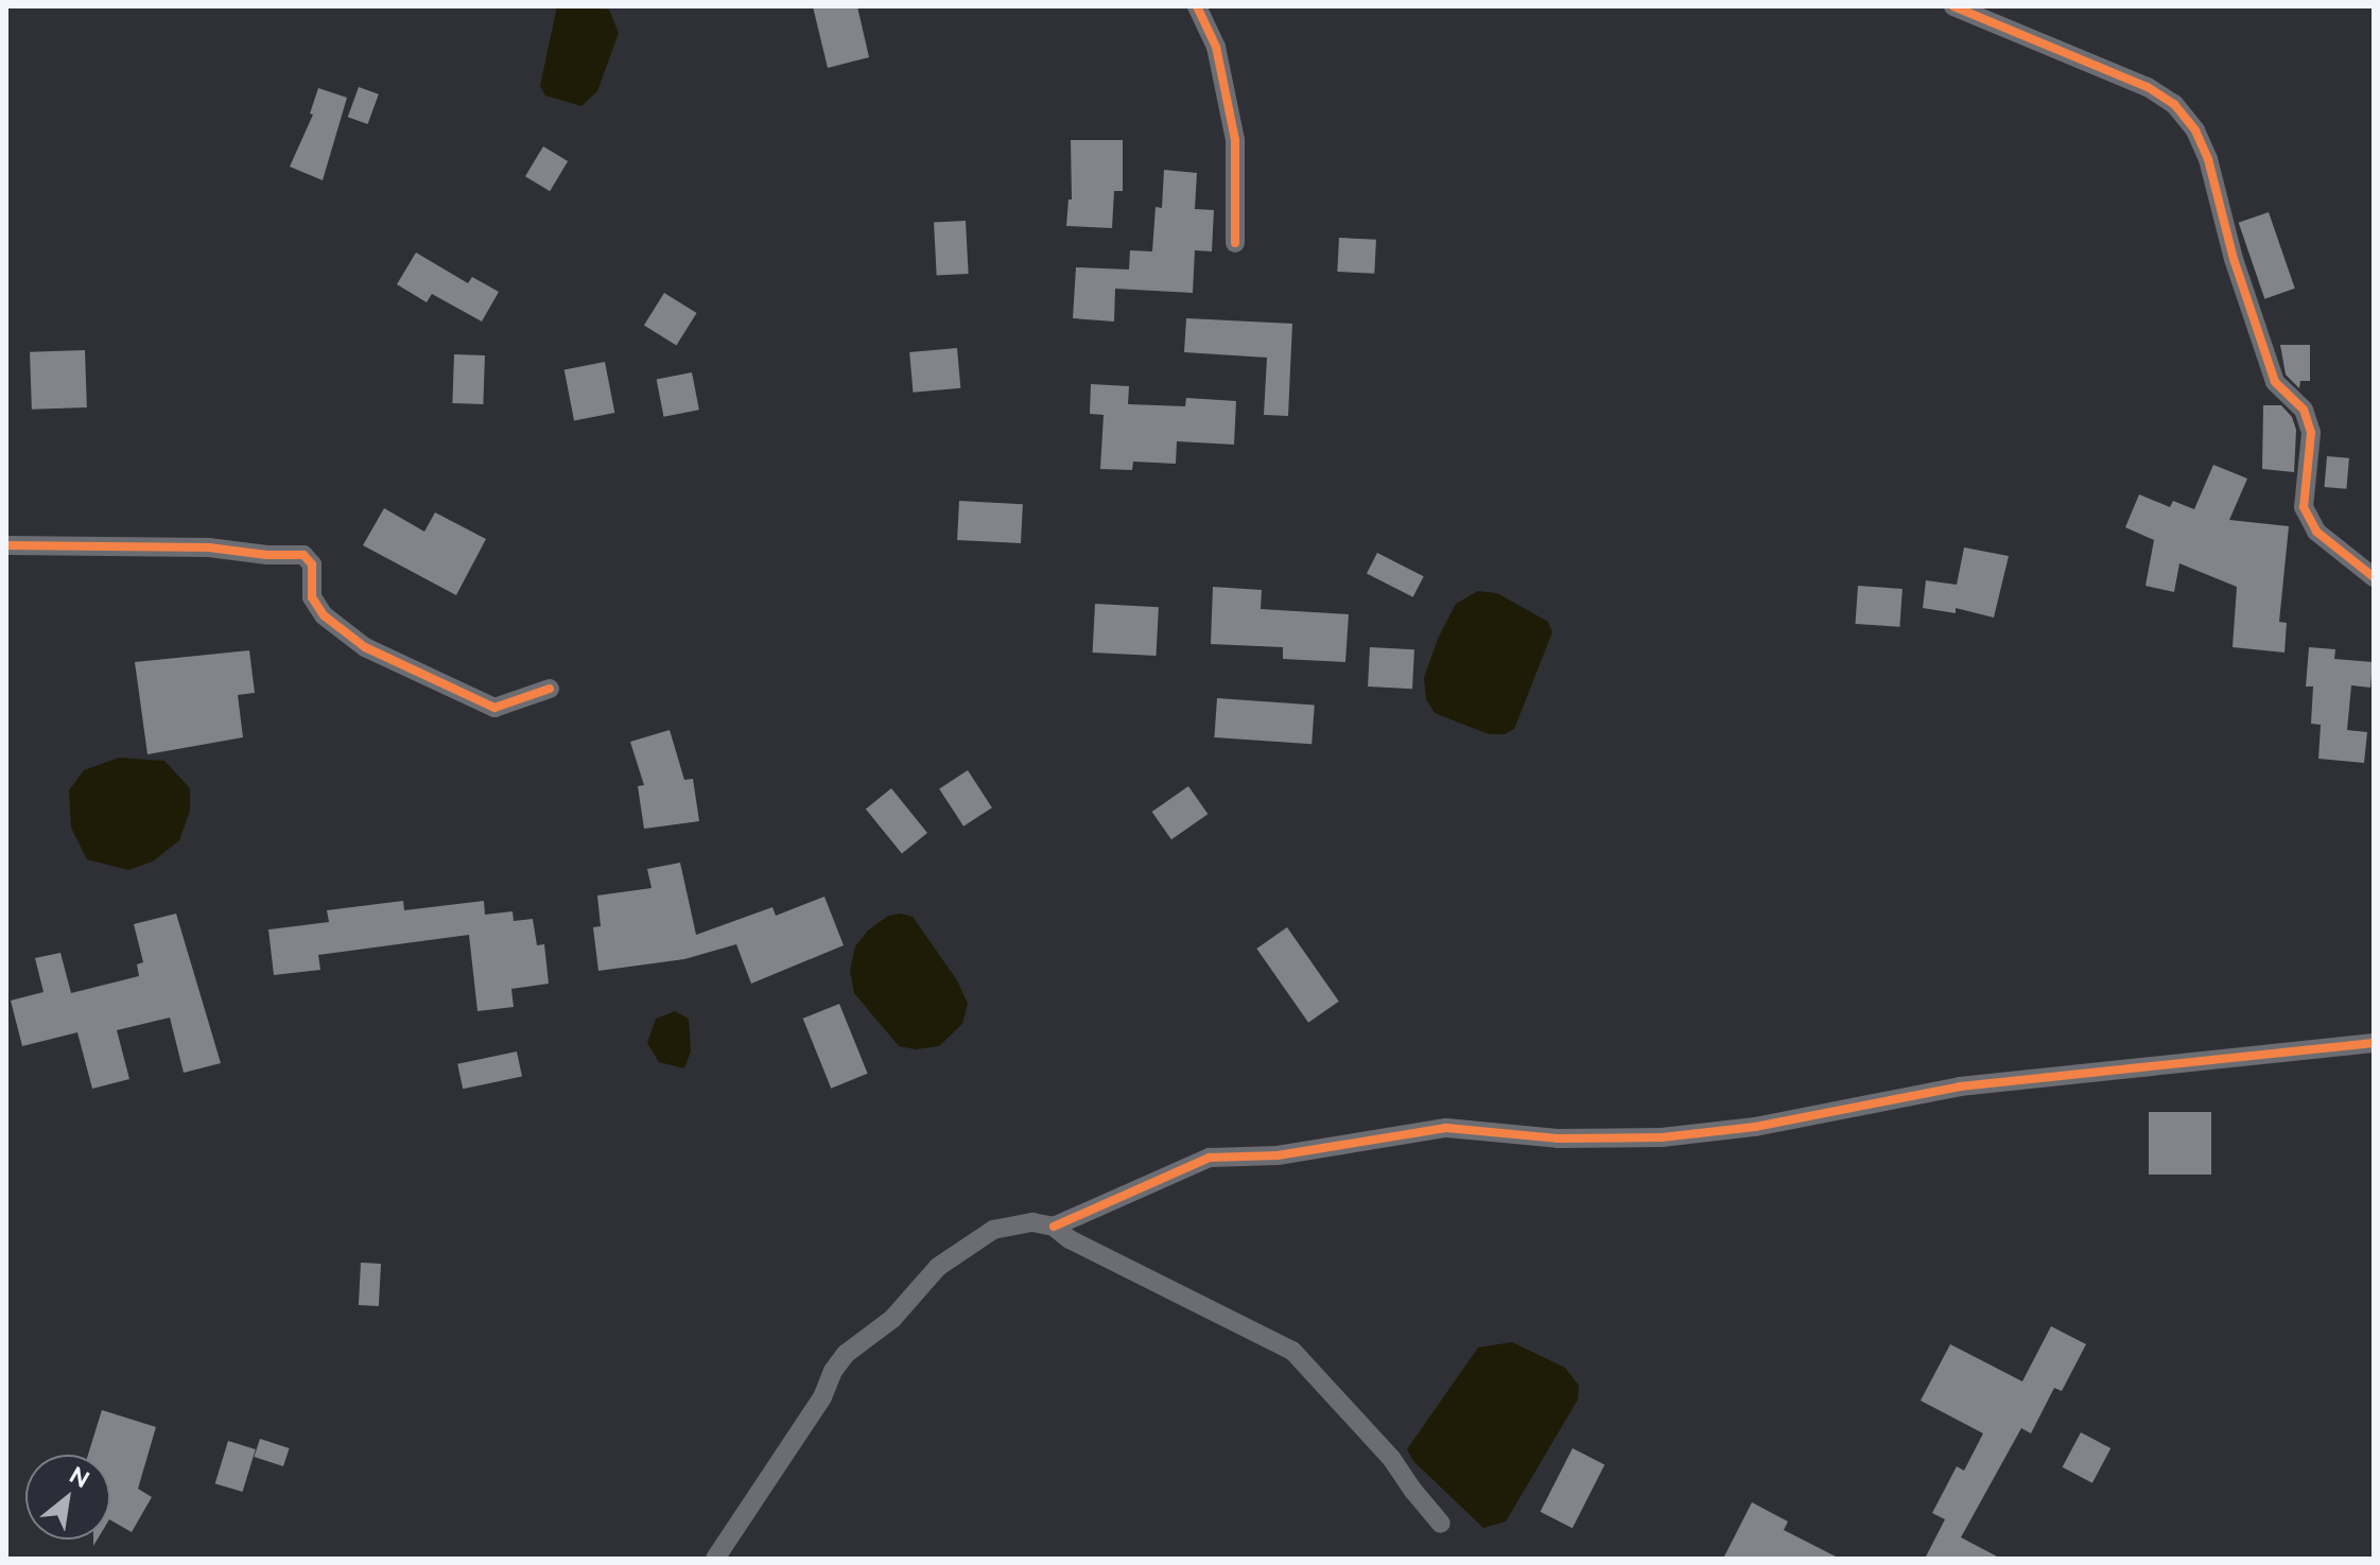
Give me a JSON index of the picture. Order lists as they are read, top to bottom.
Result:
{
  "north": "top right"
}
